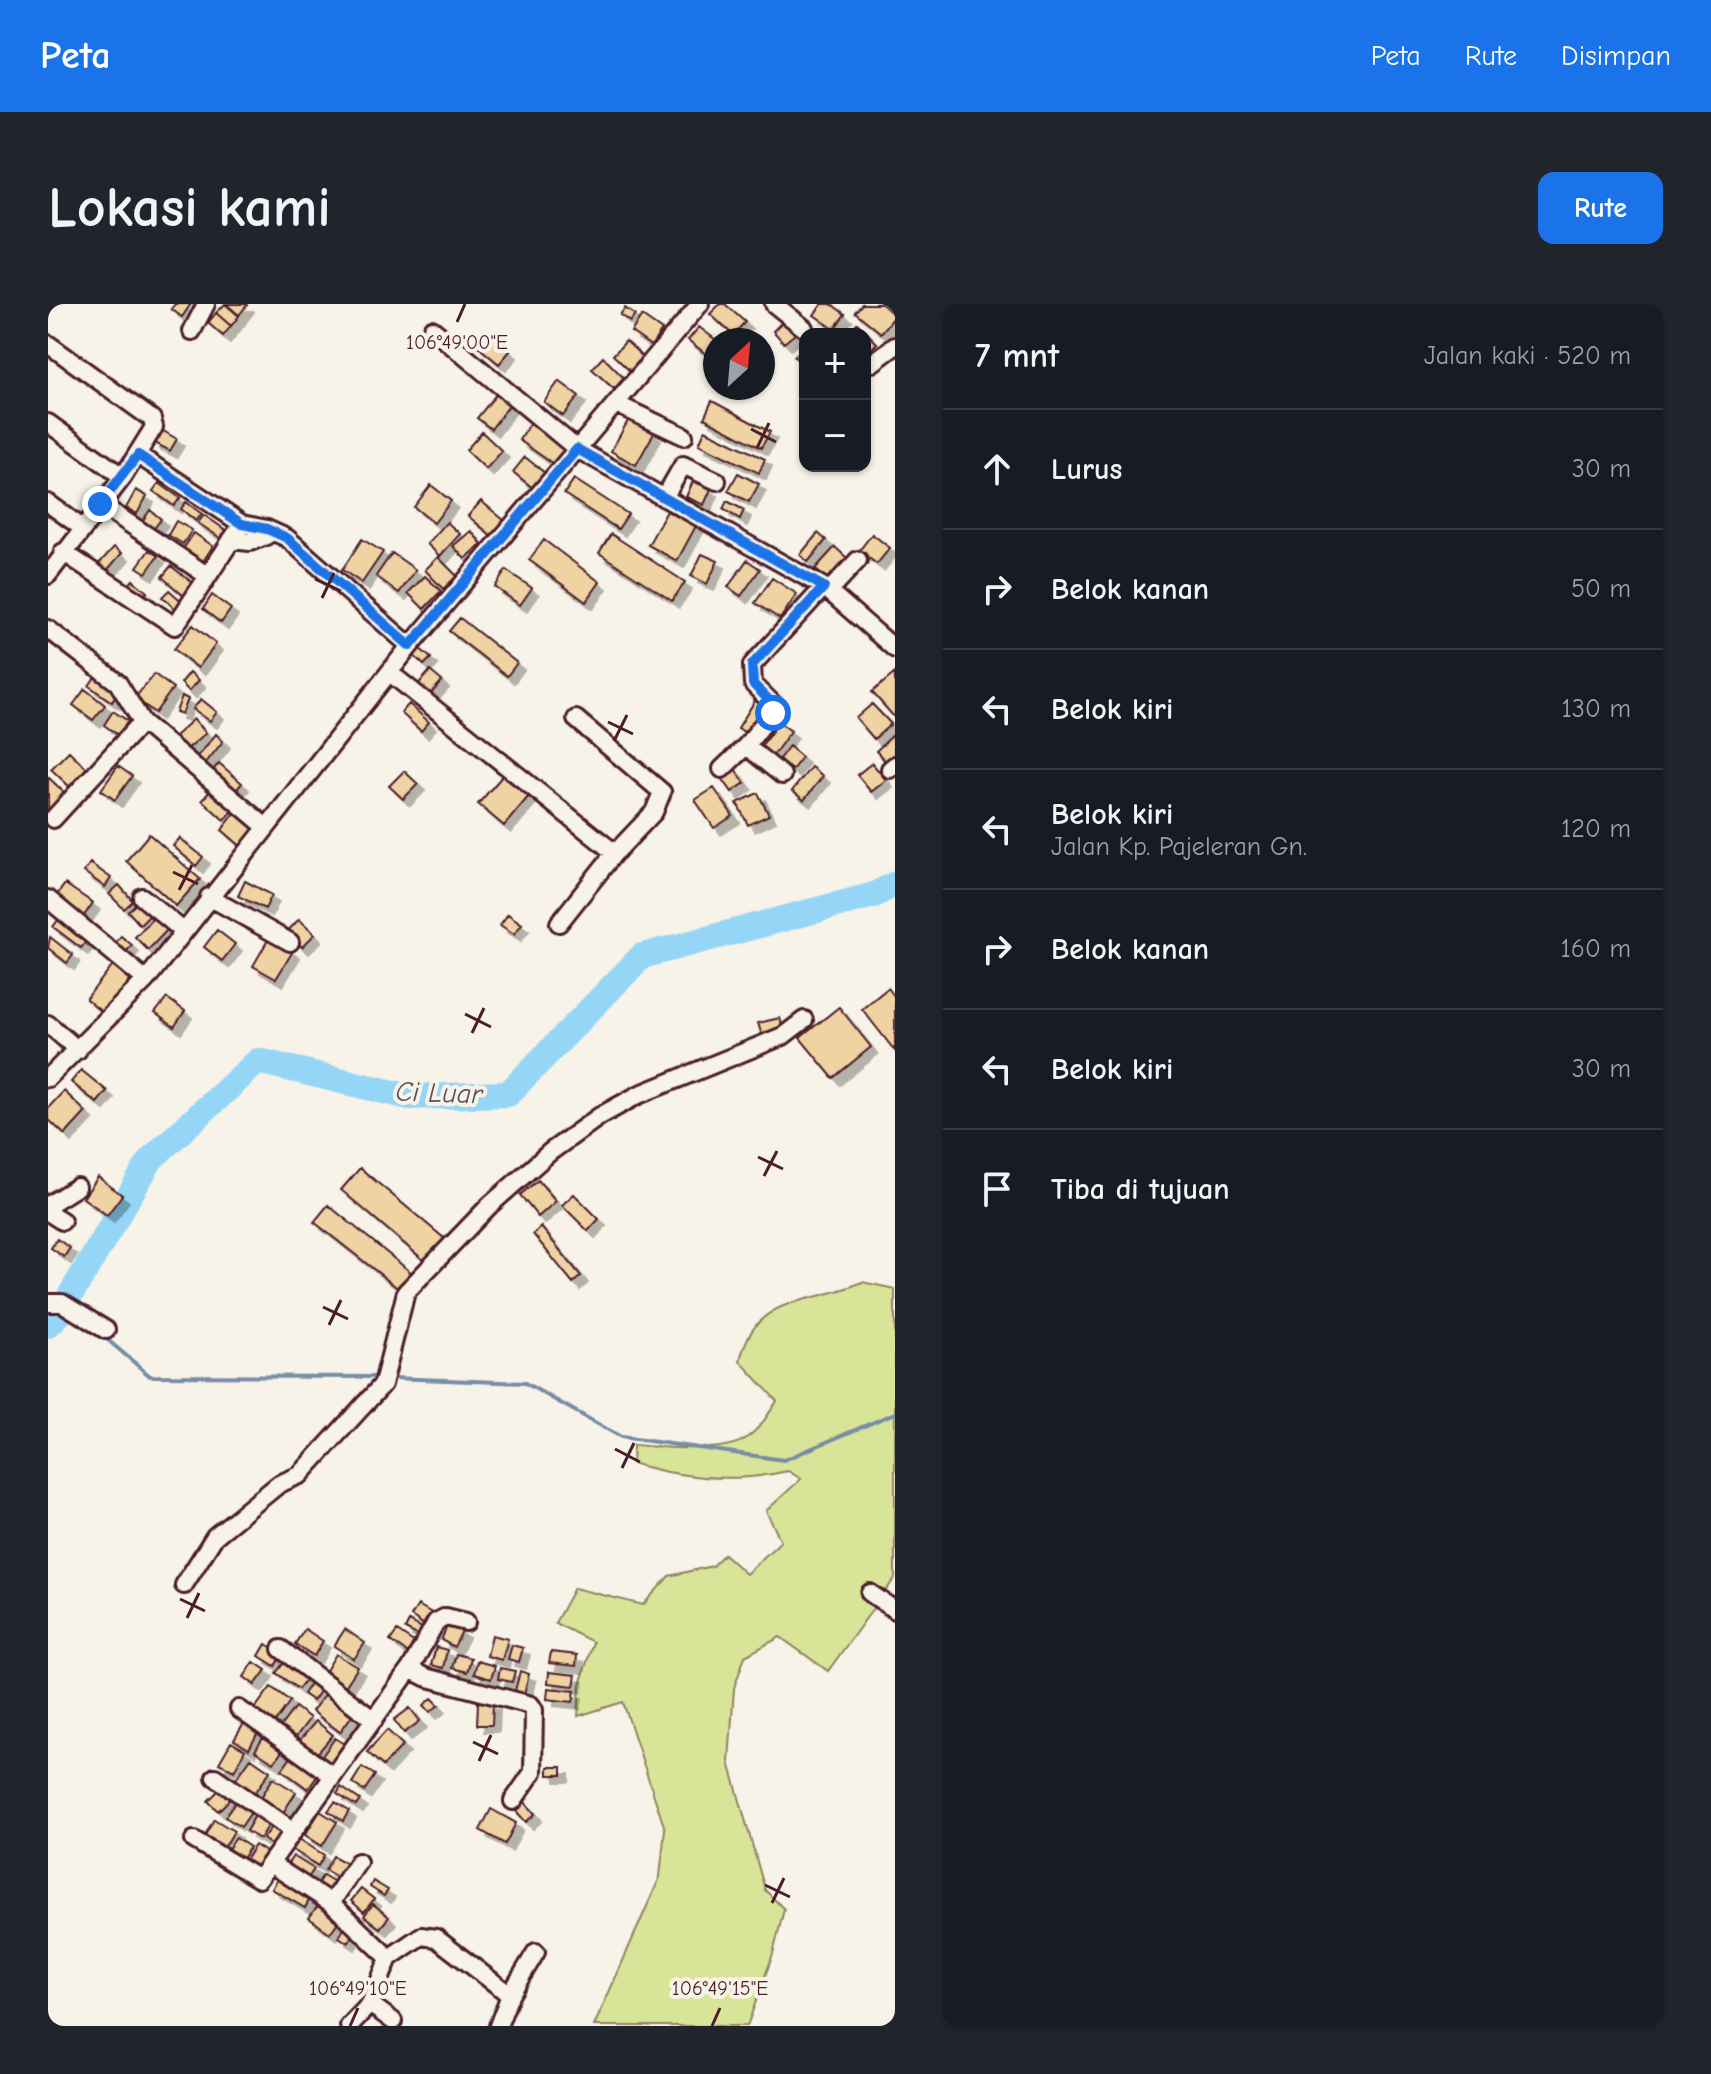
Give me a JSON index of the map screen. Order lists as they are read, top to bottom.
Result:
{
  "water": ["Ci Luar"],
  "north": "top right",
  "page": {
    "header": "Peta",
    "nav": ["Peta", "Rute", "Disimpan"],
    "buttons": "Rute",
    "title": "Lokasi kami",
    "heading": ["7 mnt", "Jalan kaki · 520 m"],
    "map_buttons": ["+", "−"],
    "list": [
      ["Lurus", "30 m"],
      ["Belok kanan", "50 m"],
      ["Belok kiri", "130 m"],
      ["Belok kiri", "Jalan Kp. Pajeleran Gn.", "120 m"],
      ["Belok kanan", "160 m"],
      ["Belok kiri", "30 m"],
      "Tiba di tujuan"
    ]
  },
  "coordinates": ["106°49'00\"E", "106°49'10\"E", "106°49'15\"E"]
}
